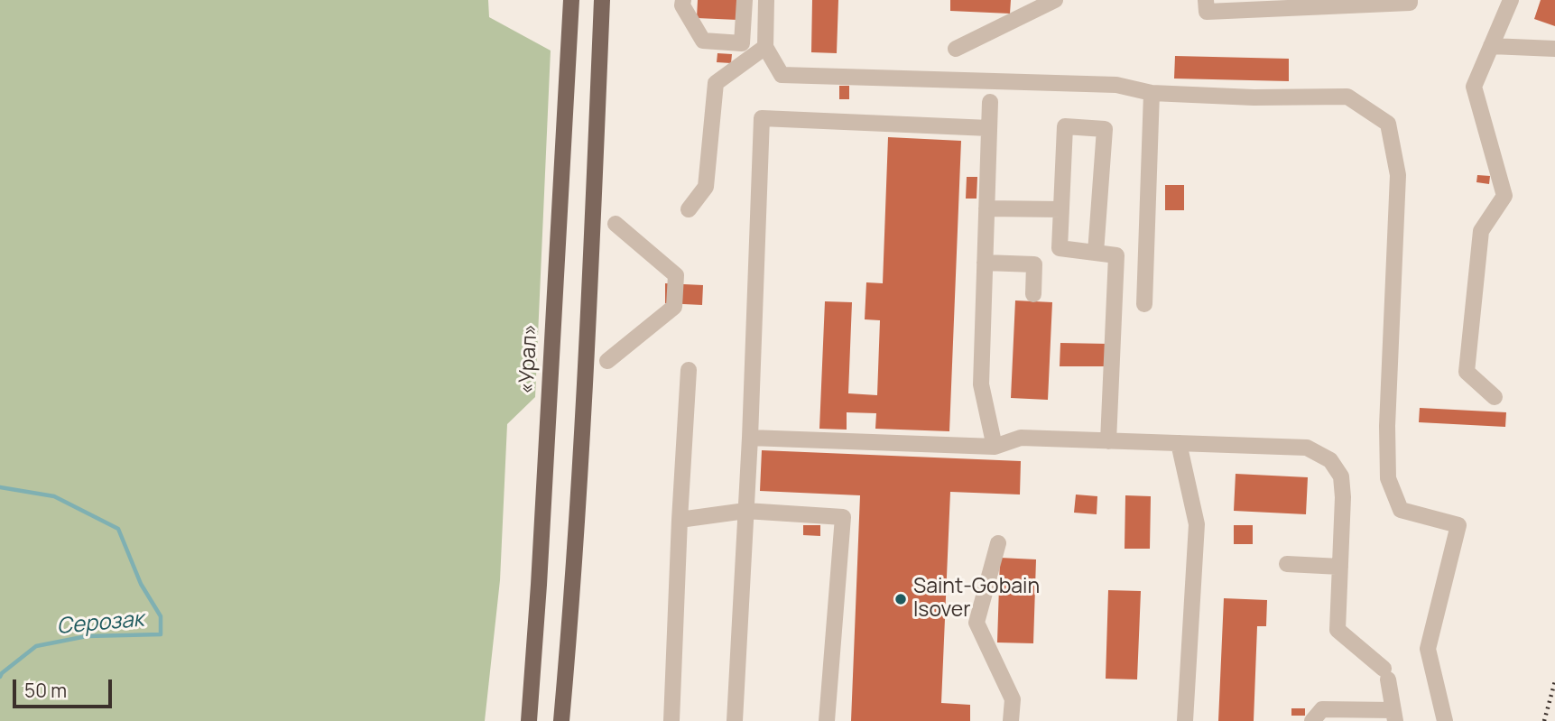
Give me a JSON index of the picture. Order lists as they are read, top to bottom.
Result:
{
  "streets": {
    "main road": ["«Урал»"]
  },
  "water": ["Серозак"],
  "places": ["Saint-Gobain Isover"],
  "scale_bar": "50 m"
}
